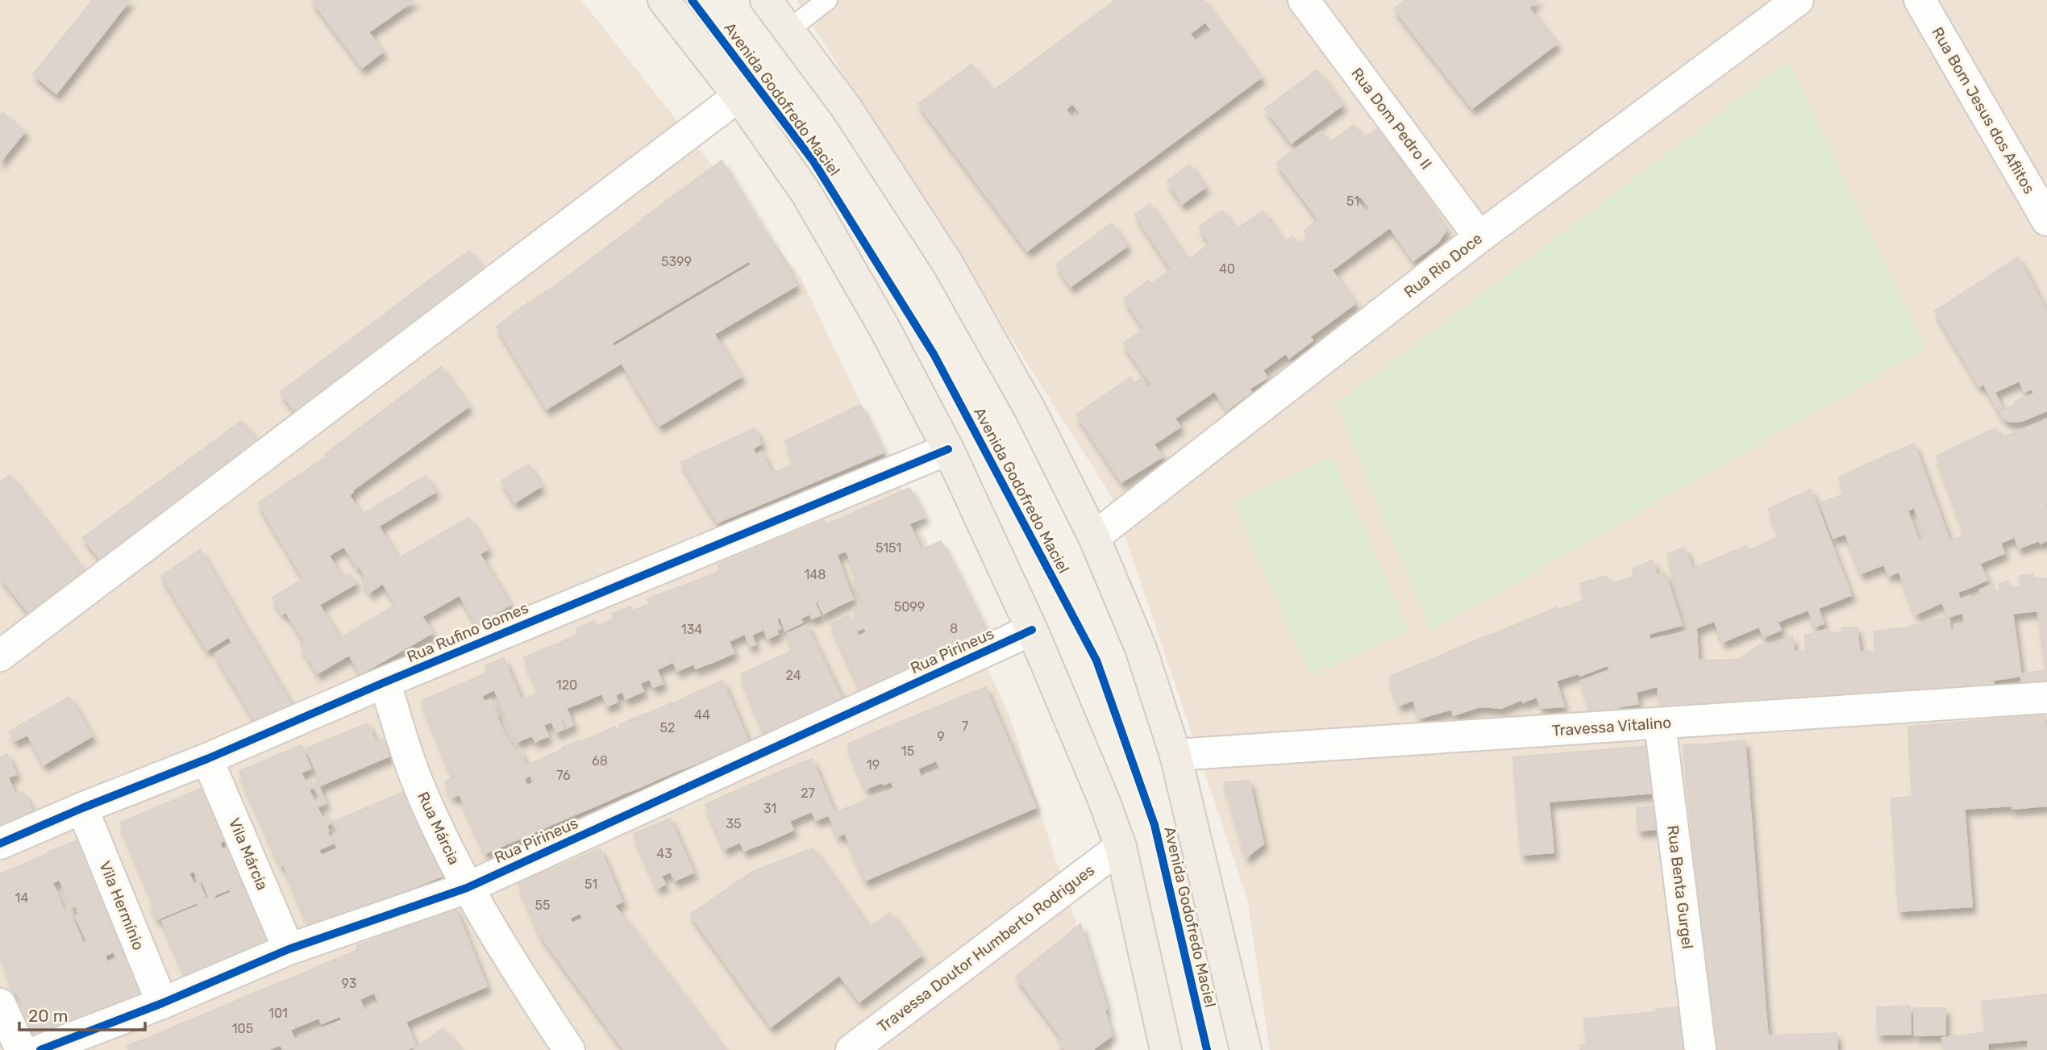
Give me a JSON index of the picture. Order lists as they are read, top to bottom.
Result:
{
  "streets": {
    "main road": ["Avenida Godofredo Maciel"],
    "street": [
      "Rua Bom Jesus dos Aflitos",
      "Rua Dom Pedro II",
      "Rua Rio Doce",
      "Rua Rufino Gomes",
      "Rua Pirineus",
      "Travessa Vitalino",
      "Rua Márcia",
      "Vila Márcia",
      "Rua Benta Gurgel",
      "Vila Hermínio",
      "Travessa Doutor Humberto Rodrigues"
    ]
  },
  "crossings": [
    ["Avenida Godofredo Maciel", "Rua Rio Doce"],
    ["Avenida Godofredo Maciel", "Travessa Vitalino"],
    ["Rua Dom Pedro II", "Rua Rio Doce"],
    ["Rua Rufino Gomes", "Rua Márcia"],
    ["Rua Rufino Gomes", "Vila Márcia"],
    ["Rua Rufino Gomes", "Vila Hermínio"],
    ["Rua Pirineus", "Rua Márcia"],
    ["Rua Pirineus", "Vila Márcia"],
    ["Rua Pirineus", "Vila Hermínio"],
    ["Travessa Vitalino", "Rua Benta Gurgel"]
  ],
  "house_numbers": [
    "51",
    "5399",
    "40",
    "5151",
    "148",
    "5099",
    "8",
    "134",
    "24",
    "120",
    "44",
    "7",
    "52",
    "9",
    "15",
    "68",
    "19",
    "76",
    "27",
    "31",
    "35",
    "43",
    "51",
    "14",
    "55",
    "93",
    "101",
    "105"
  ],
  "scale_bar": "20 m"
}
